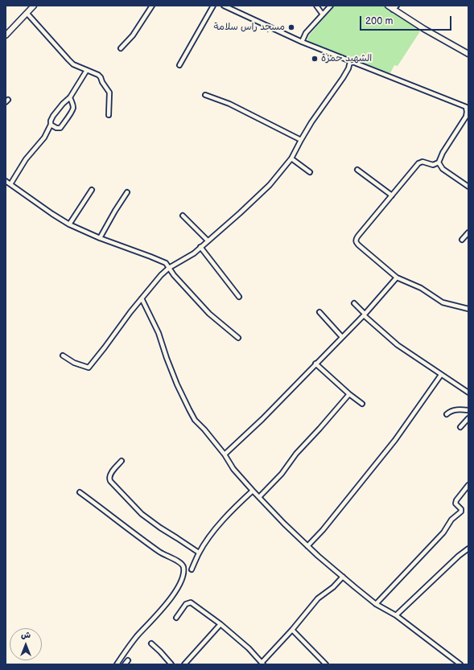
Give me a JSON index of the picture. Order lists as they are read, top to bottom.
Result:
{
  "places": ["مسجد راس سلامة", "الشهيد حمزة"],
  "scale_bar": "200 m",
  "north": "top"
}
